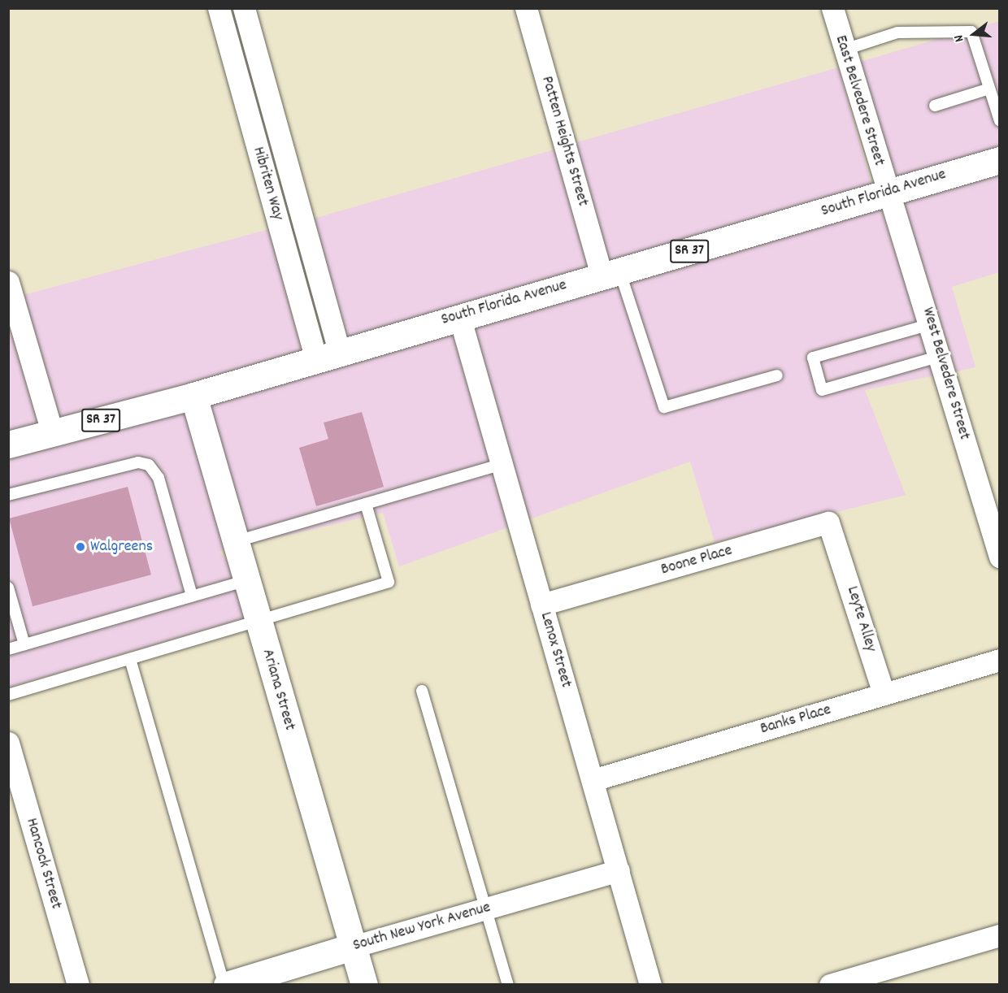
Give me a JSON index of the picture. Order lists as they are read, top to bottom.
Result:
{
  "streets": {
    "main road": [
      "South Florida Avenue",
      "SR 37",
      "Ariana Street",
      "South New York Avenue"
    ],
    "street": [
      "East Belvedere Street",
      "Patten Heights Street",
      "Hibriten Way",
      "West Belvedere Street",
      "Boone Place",
      "Leyte Alley",
      "Lenox Street",
      "Banks Place",
      "Hancock Street"
    ]
  },
  "crossings": [
    ["East Belvedere Street", "South Florida Avenue"],
    ["East Belvedere Street", "West Belvedere Street"],
    ["Patten Heights Street", "South Florida Avenue"],
    ["Hibriten Way", "South Florida Avenue"],
    ["South Florida Avenue", "West Belvedere Street"],
    ["South Florida Avenue", "Lenox Street"],
    ["South Florida Avenue", "Ariana Street"],
    ["Boone Place", "Leyte Alley"],
    ["Boone Place", "Lenox Street"],
    ["Leyte Alley", "Banks Place"],
    ["Lenox Street", "Banks Place"],
    ["Lenox Street", "South New York Avenue"],
    ["Ariana Street", "South New York Avenue"]
  ],
  "places": ["Walgreens"],
  "north": "left"
}
